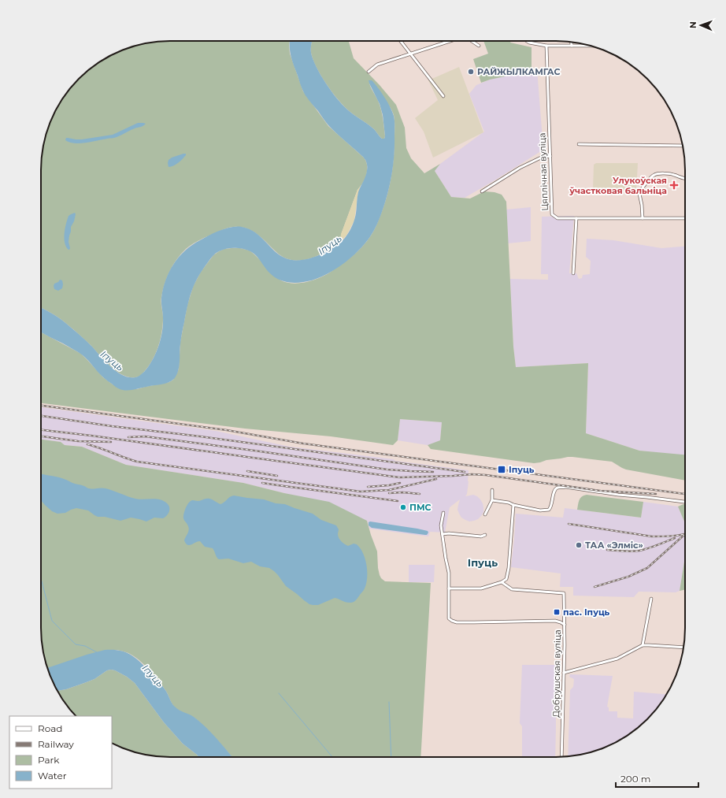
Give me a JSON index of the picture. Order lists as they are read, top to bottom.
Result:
{
  "streets": {
    "street": ["Цяплічная вуліца", "Добрушская вуліца"]
  },
  "districts": ["Іпуць"],
  "water": ["Іпуць"],
  "places": {
    "other": ["РАЙЖЫЛКАМГАС", "ПМС", "ТАА «Элміс»"],
    "health": ["Улукоўская ўчастковая бальніца"],
    "transit": ["Іпуць", "пас. Іпуць"]
  },
  "legend": [
    "Road",
    "Railway",
    "Park",
    "Water"
  ],
  "scale_bar": "200 m",
  "north": "left"
}
